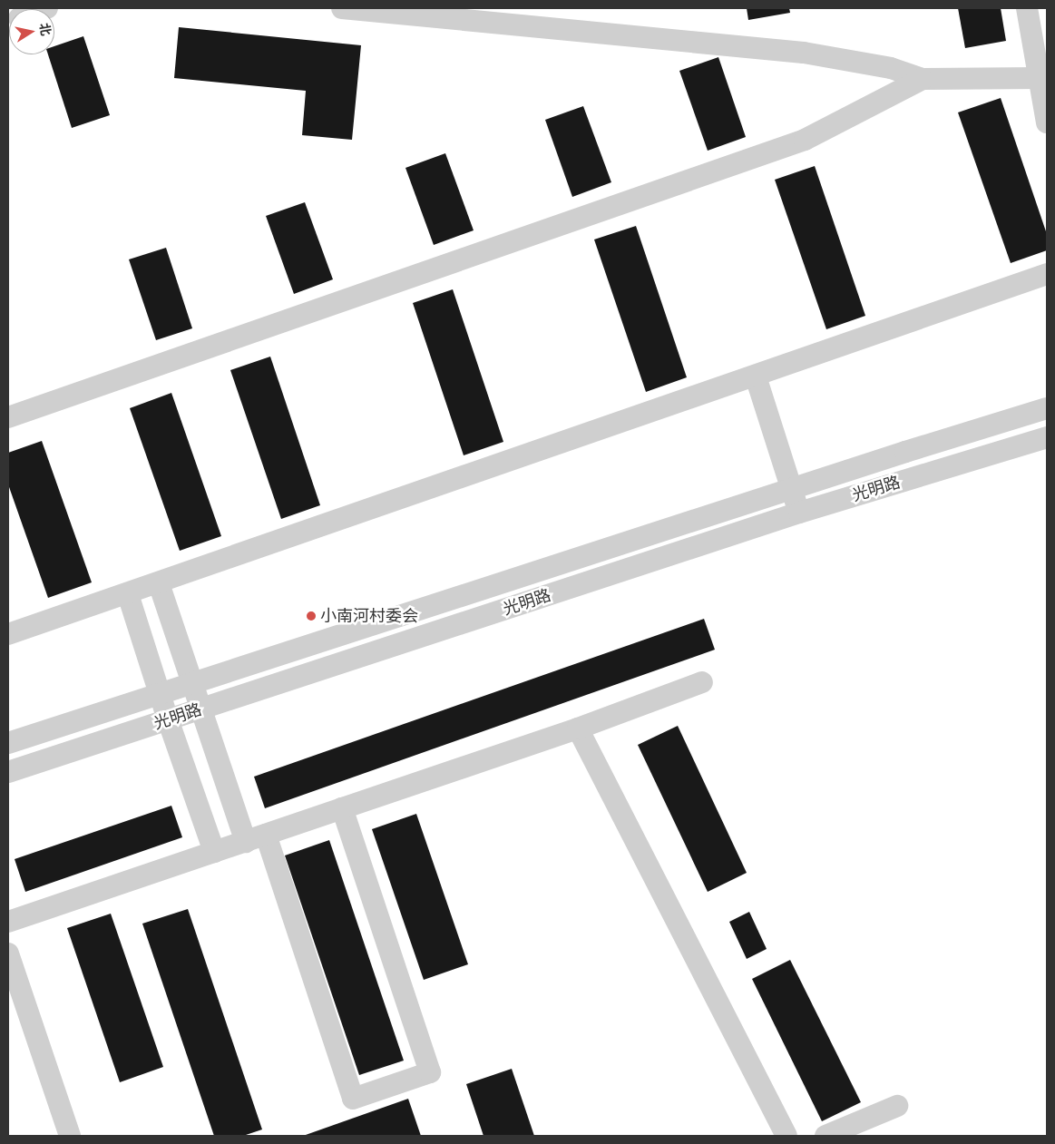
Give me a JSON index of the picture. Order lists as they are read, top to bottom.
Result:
{
  "streets": {
    "street": ["光明路"]
  },
  "places": ["小南河村委会"],
  "north": "right"
}
